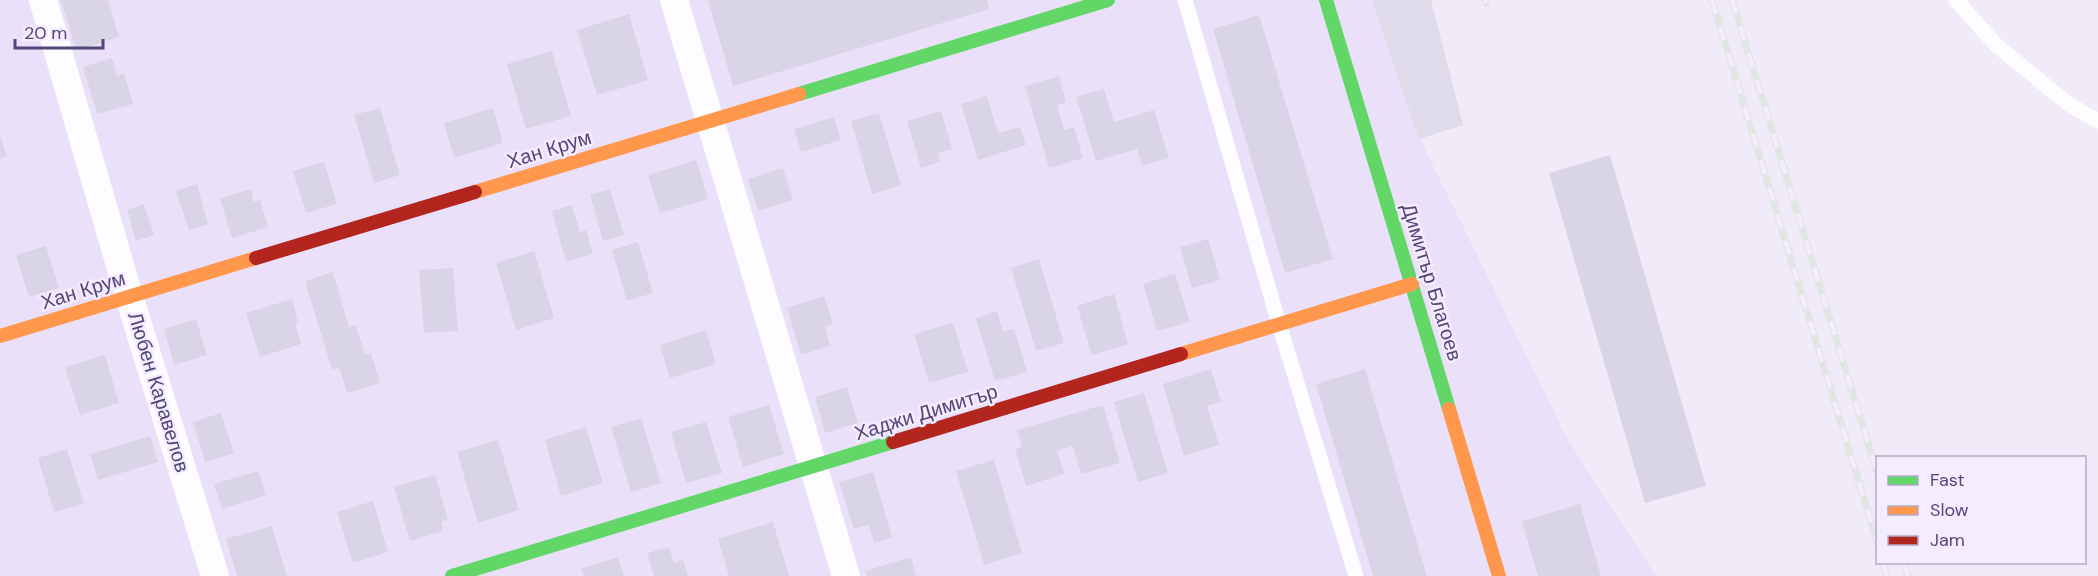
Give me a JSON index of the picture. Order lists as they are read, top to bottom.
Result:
{
  "streets": {
    "street": [
      "Хан Крум",
      "Димитър Благоев",
      "Любен Каравелов",
      "Хаджи Димитър"
    ]
  },
  "crossings": [
    ["Хан Крум", "Любен Каравелов"],
    ["Димитър Благоев", "Хаджи Димитър"]
  ],
  "legend": ["Fast", "Slow", "Jam"],
  "scale_bar": "20 m"
}
